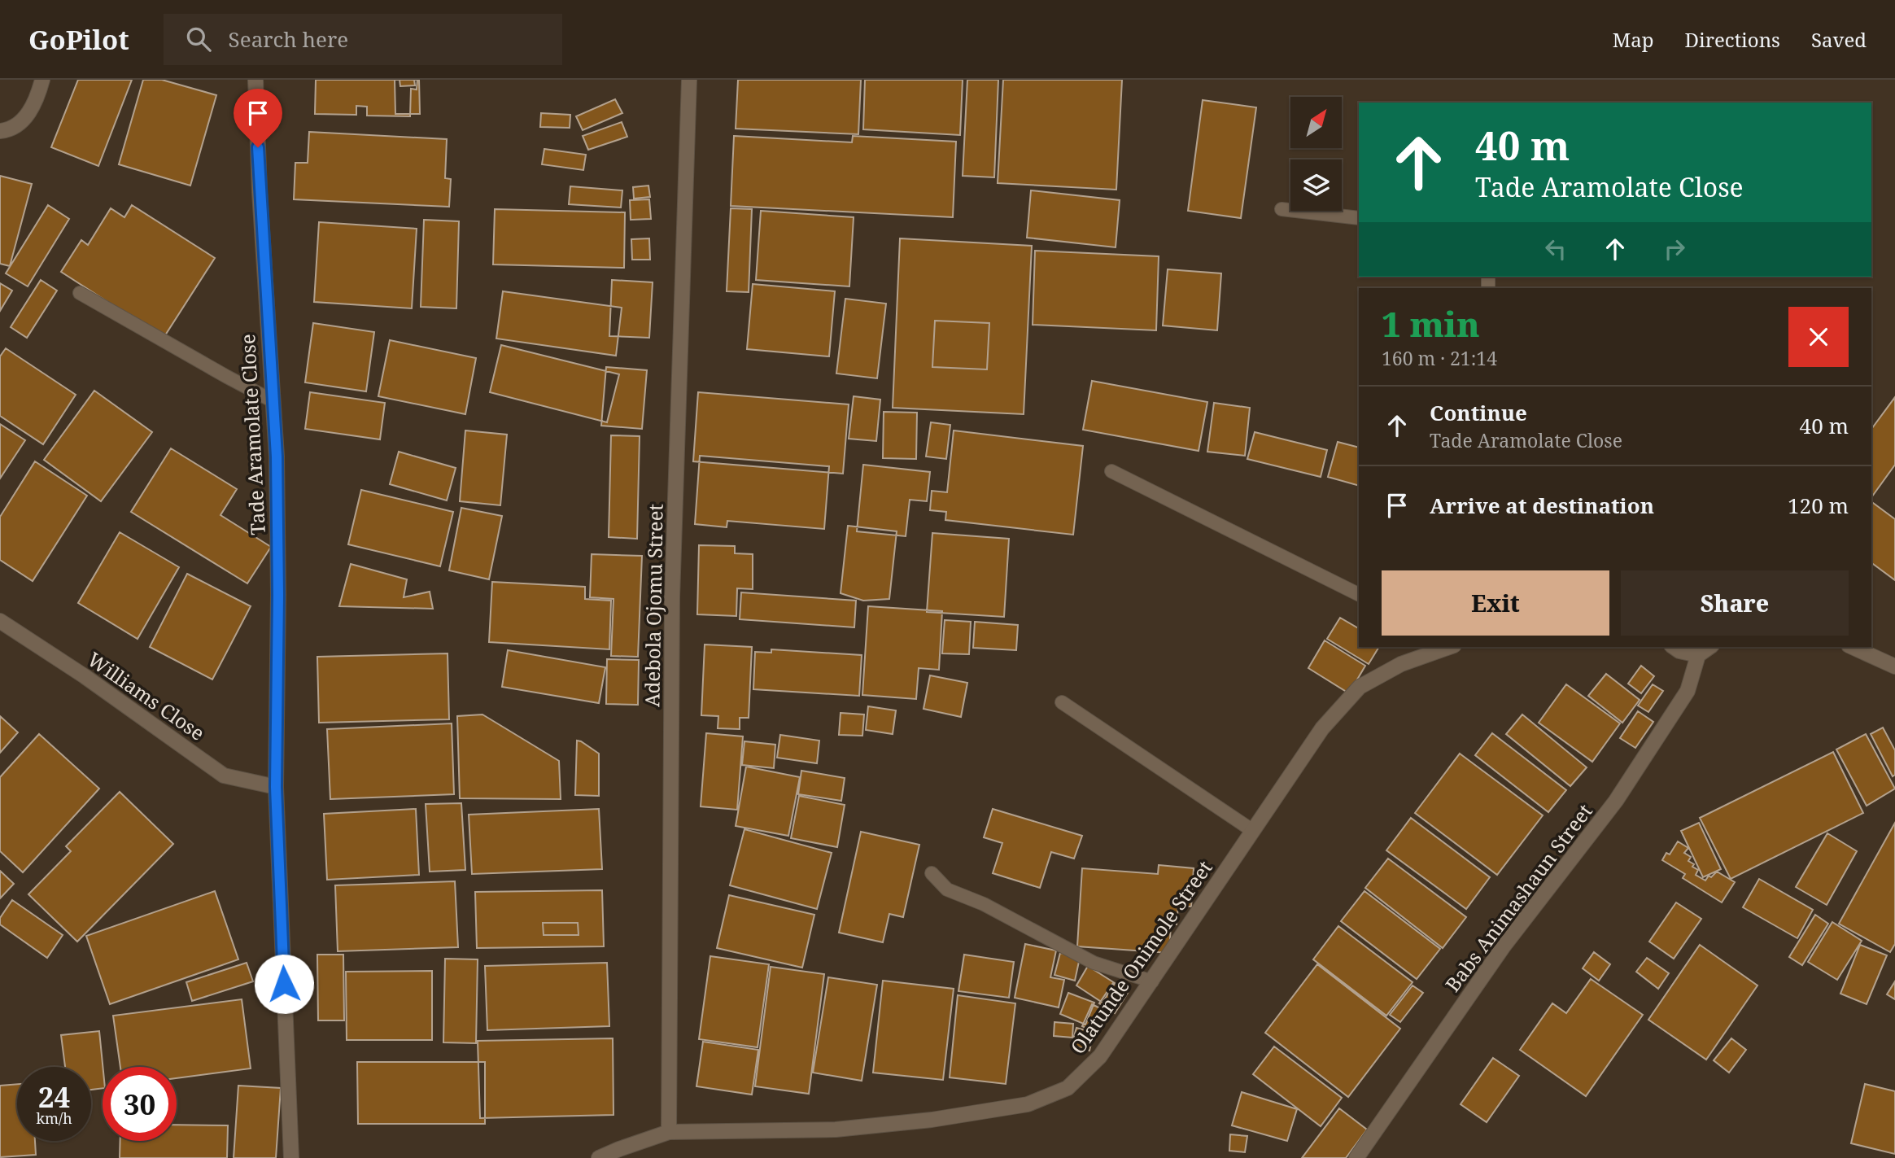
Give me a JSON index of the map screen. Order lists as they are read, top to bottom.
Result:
{
  "streets": {
    "street": [
      "Tade Aramolate Close",
      "Adebola Ojomu Street",
      "Williams Close",
      "Babs Animashaun Street",
      "Olatunde Onimole Street"
    ]
  },
  "crossings": [
    ["Tade Aramolate Close", "Williams Close"],
    ["Adebola Ojomu Street", "Olatunde Onimole Street"]
  ],
  "north": "top right",
  "page": {
    "header": "GoPilot",
    "search": "Search here",
    "nav": ["Map", "Directions", "Saved"],
    "turn": ["40 m", "Tade Aramolate Close"],
    "heading": ["1 min", "160 m · 21:14"],
    "list": [
      {
        "name": "Continue",
        "note": "Tade Aramolate Close",
        "value": "40 m"
      },
      {
        "name": "Arrive at destination",
        "value": "120 m"
      }
    ],
    "buttons": ["Exit", "Share"],
    "speed": "24 km/h",
    "limit": "30"
  }
}
